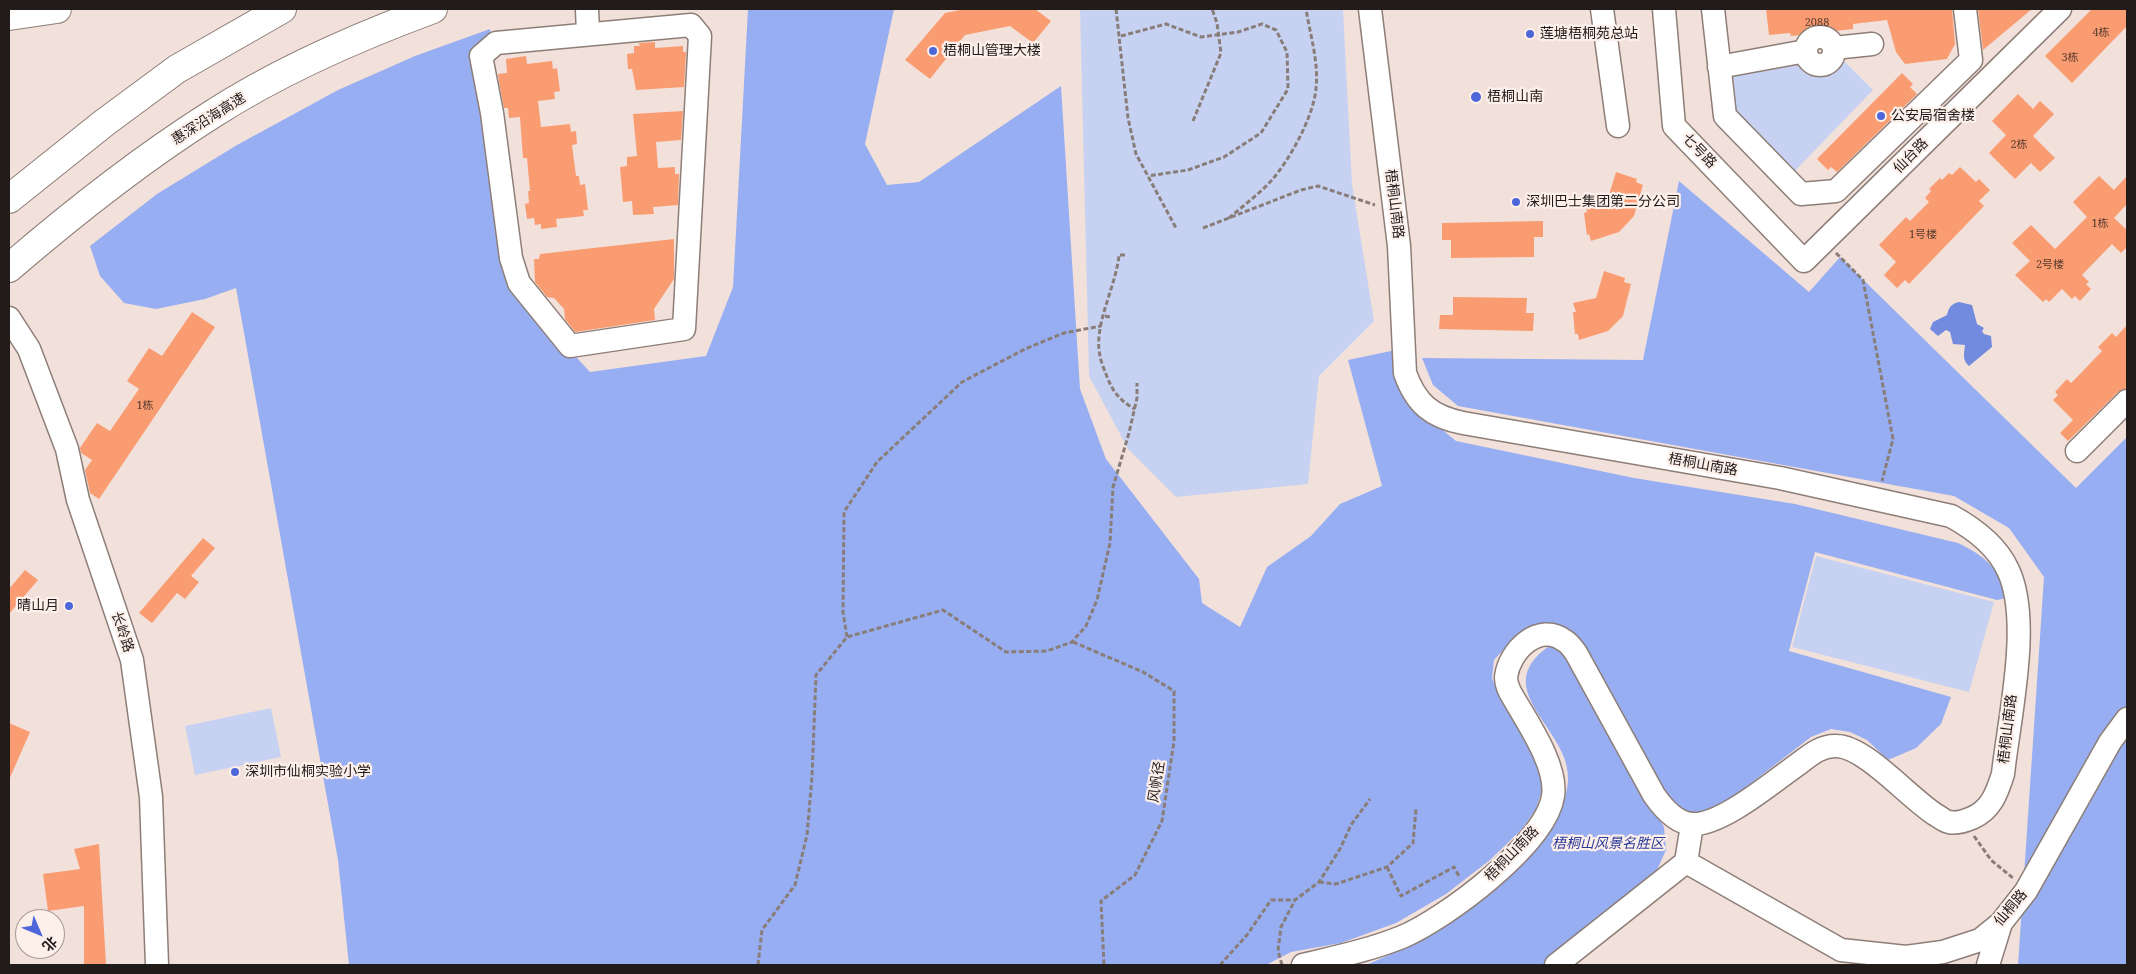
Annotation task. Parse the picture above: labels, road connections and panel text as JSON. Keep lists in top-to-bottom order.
{
  "streets": {
    "main road": ["惠深沿海高速"],
    "street": [
      "七号路",
      "仙台路",
      "梧桐山南路",
      "长岭路",
      "仙桐路"
    ],
    "path": ["风帆径"]
  },
  "crossings": [
    ["七号路", "仙台路"]
  ],
  "parks": ["梧桐山风景名胜区"],
  "places": [
    "莲塘梧桐苑总站",
    "梧桐山管理大楼",
    "梧桐山南",
    "公安局宿舍楼",
    "深圳巴士集团第二分公司",
    "晴山月",
    "深圳市仙桐实验小学"
  ],
  "house_numbers": [
    "2088",
    "4栋",
    "3栋",
    "2栋",
    "1栋",
    "1号楼",
    "2号楼",
    "1栋"
  ],
  "north": "bottom right"
}
